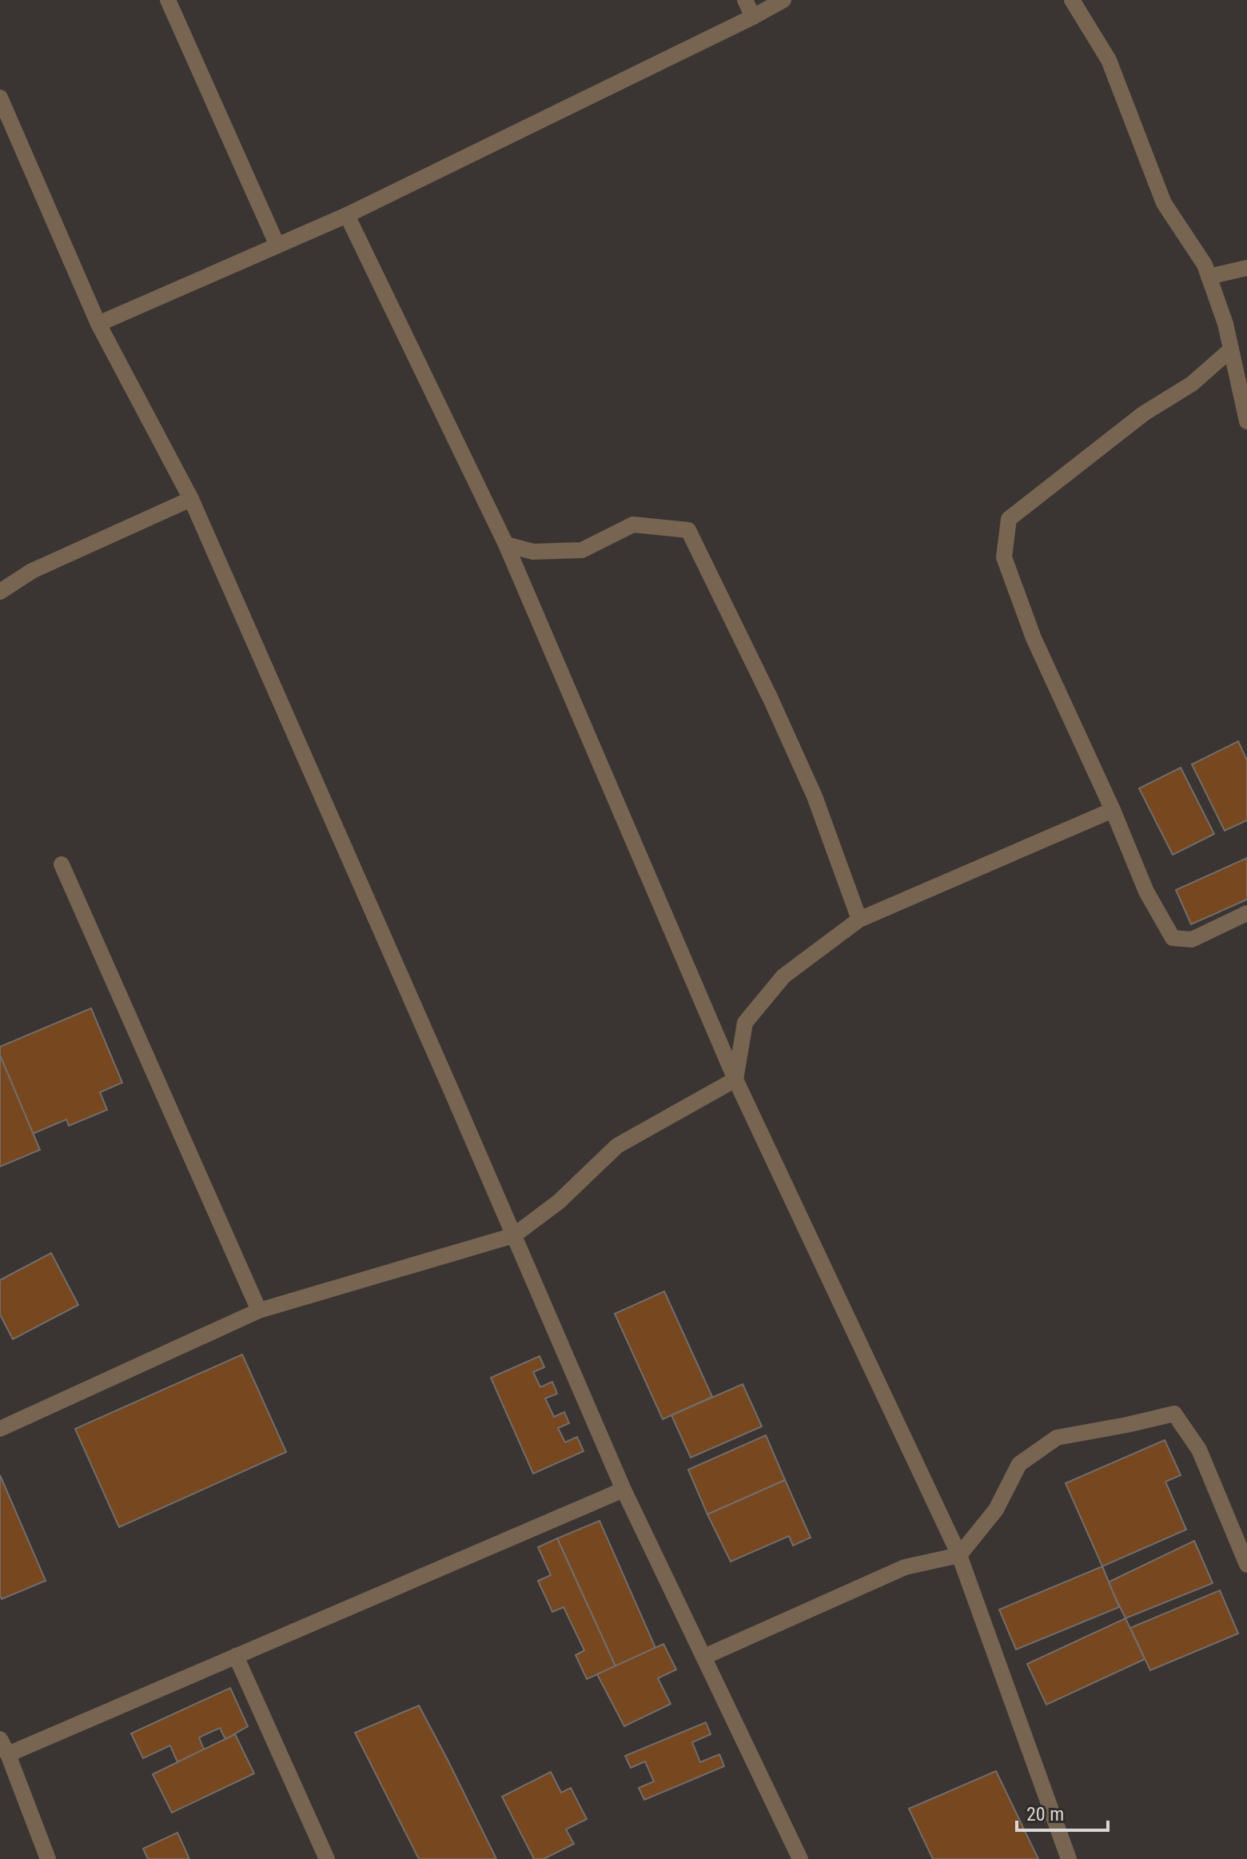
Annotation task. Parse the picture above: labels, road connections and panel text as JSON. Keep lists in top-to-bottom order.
{
  "scale_bar": "20 m"
}
